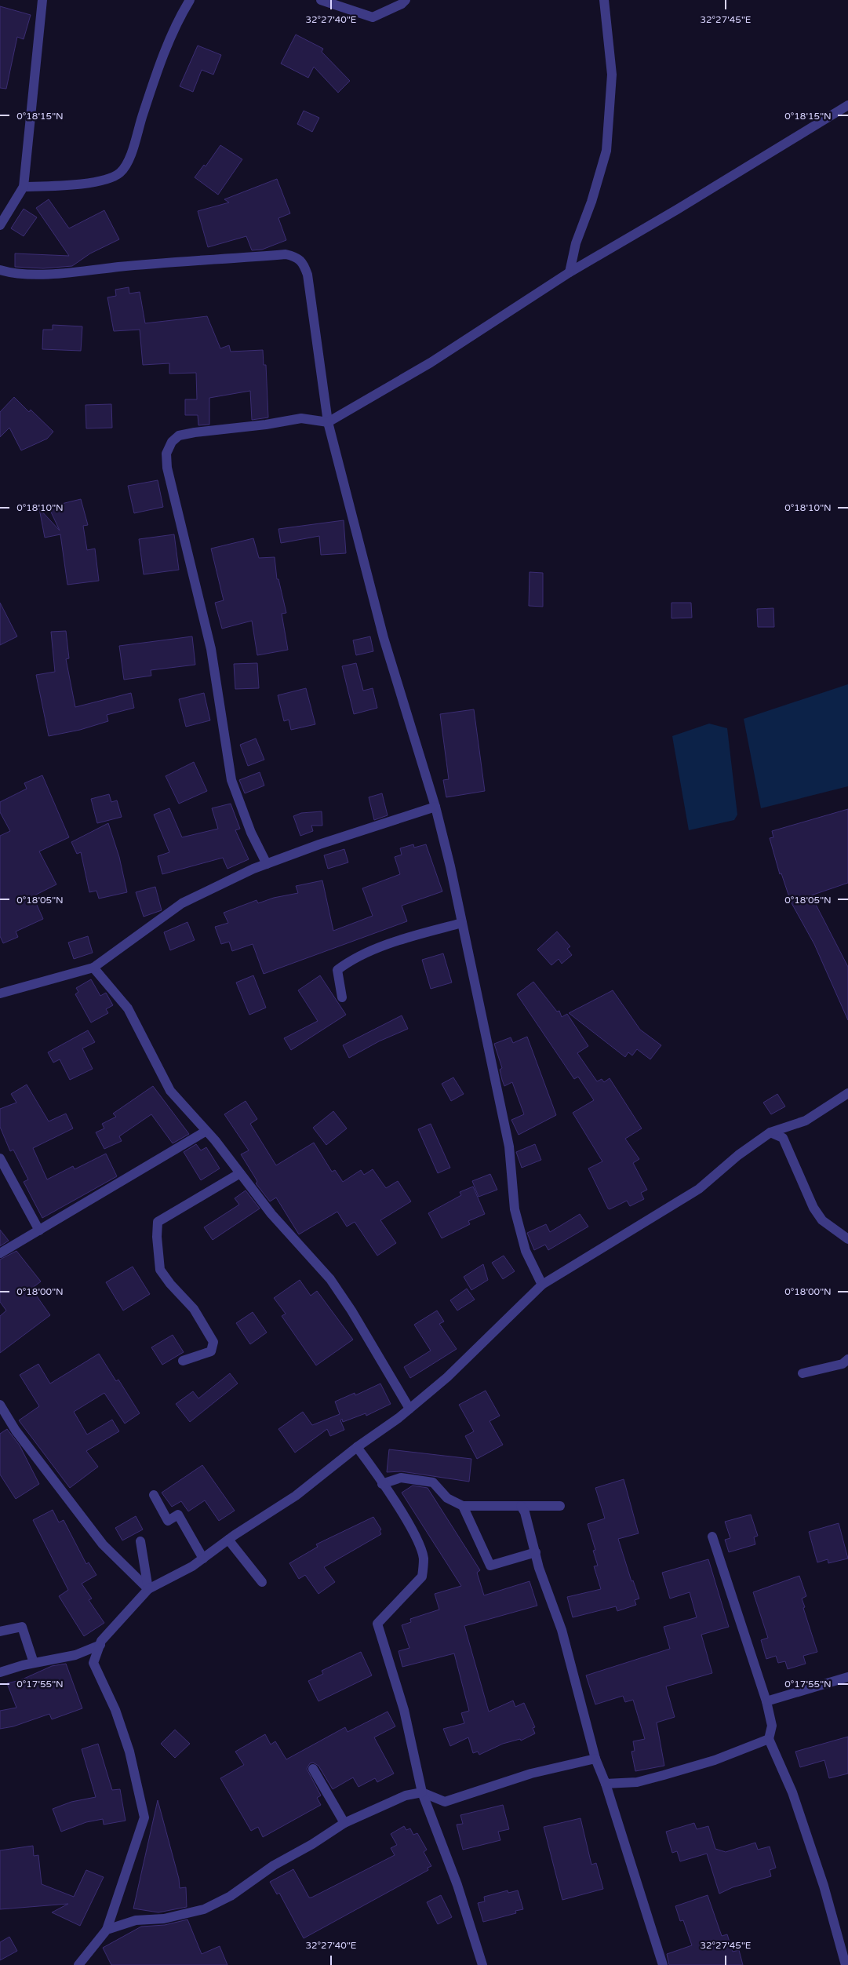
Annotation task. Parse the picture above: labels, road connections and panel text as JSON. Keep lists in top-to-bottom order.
{
  "coordinates": [
    "32°27'40\"E",
    "32°27'45\"E",
    "0°18'15\"N",
    "0°18'10\"N",
    "0°18'05\"N",
    "0°18'00\"N",
    "0°17'55\"N"
  ]
}
